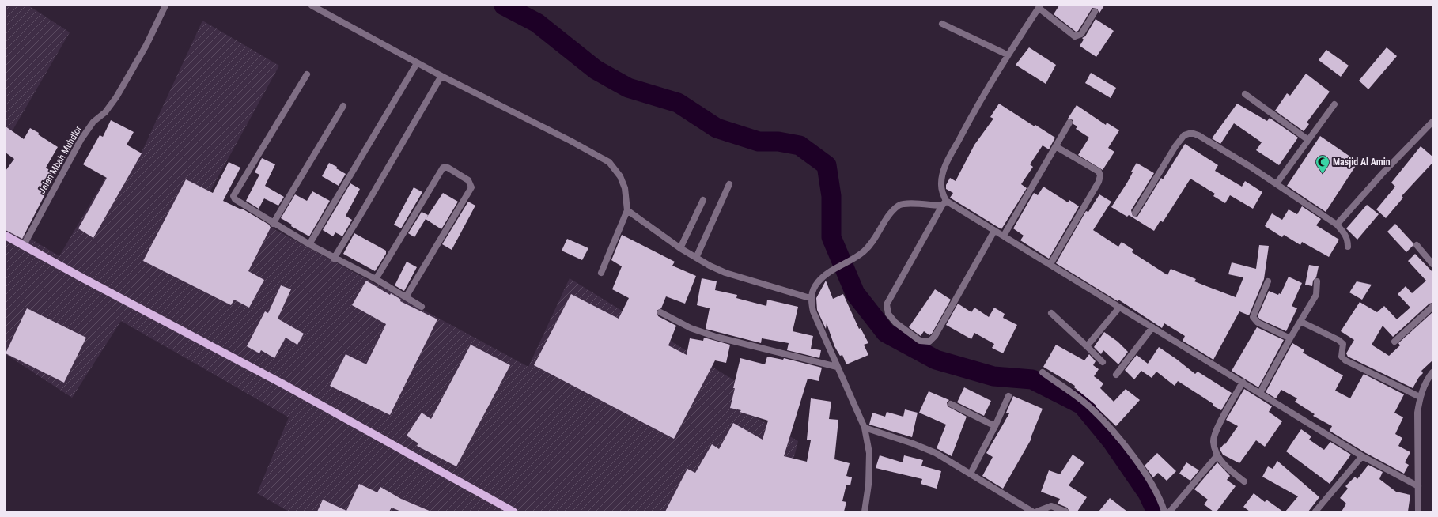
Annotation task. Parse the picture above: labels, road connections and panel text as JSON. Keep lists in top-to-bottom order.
{
  "streets": {
    "street": ["Jalan Mbah Muhdlor"]
  },
  "places": {
    "mosque": ["Masjid Al Amin"]
  }
}
